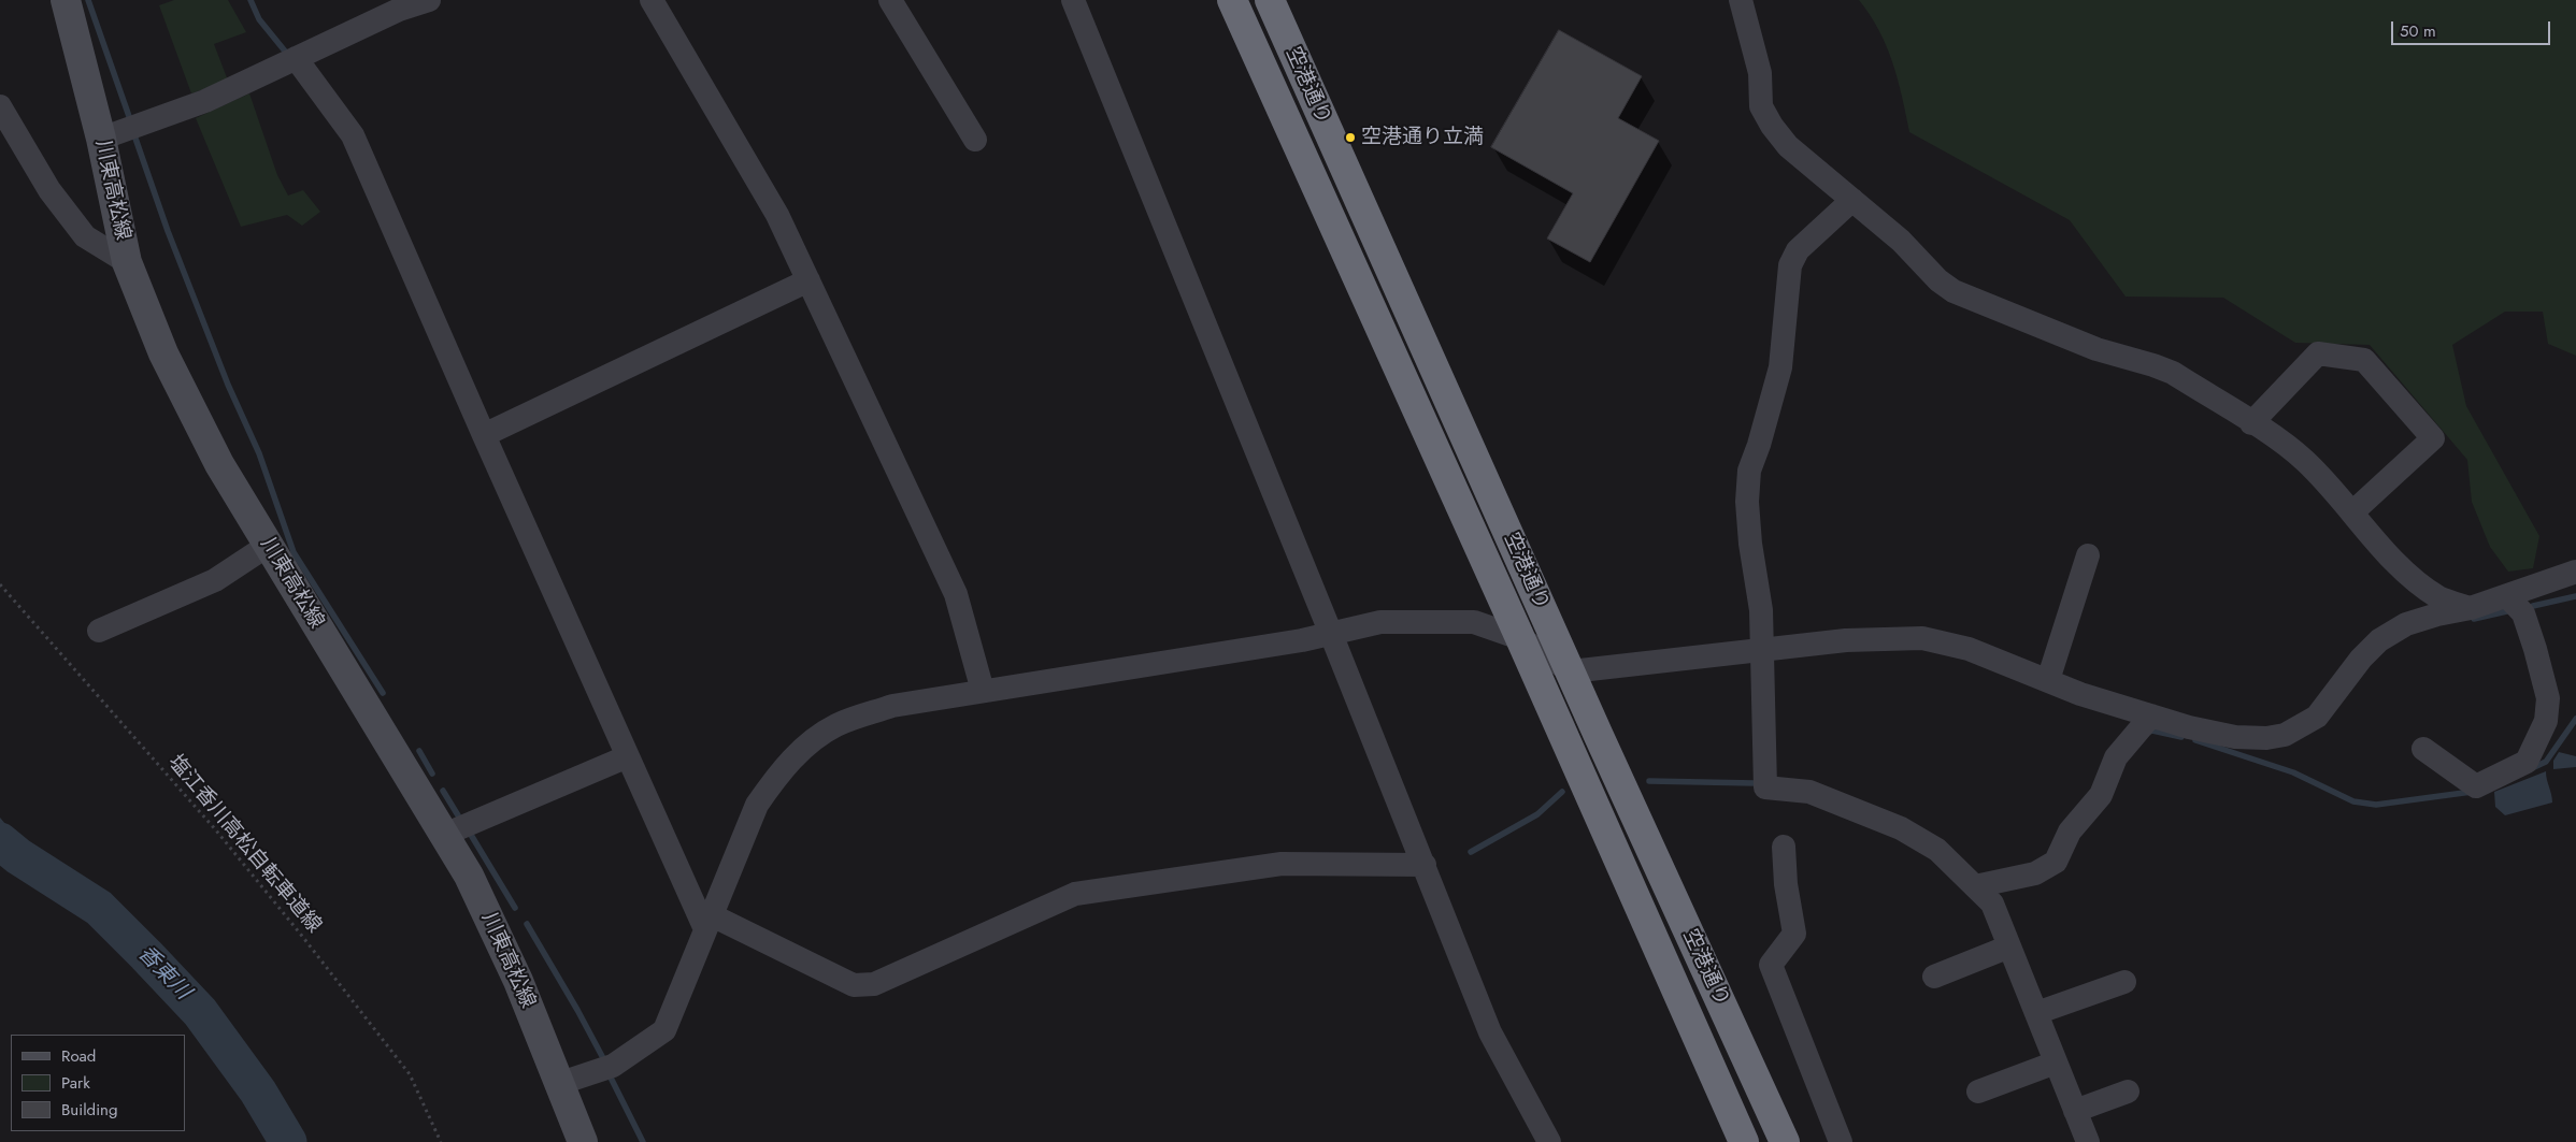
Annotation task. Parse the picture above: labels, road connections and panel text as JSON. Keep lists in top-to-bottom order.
{
  "streets": {
    "highway": ["空港通り"],
    "main road": ["川東高松線"],
    "path": ["塩江香川高松自転車道線"]
  },
  "water": ["香東川"],
  "places": ["空港通り立満"],
  "legend": ["Road", "Park", "Building"],
  "scale_bar": "50 m"
}
